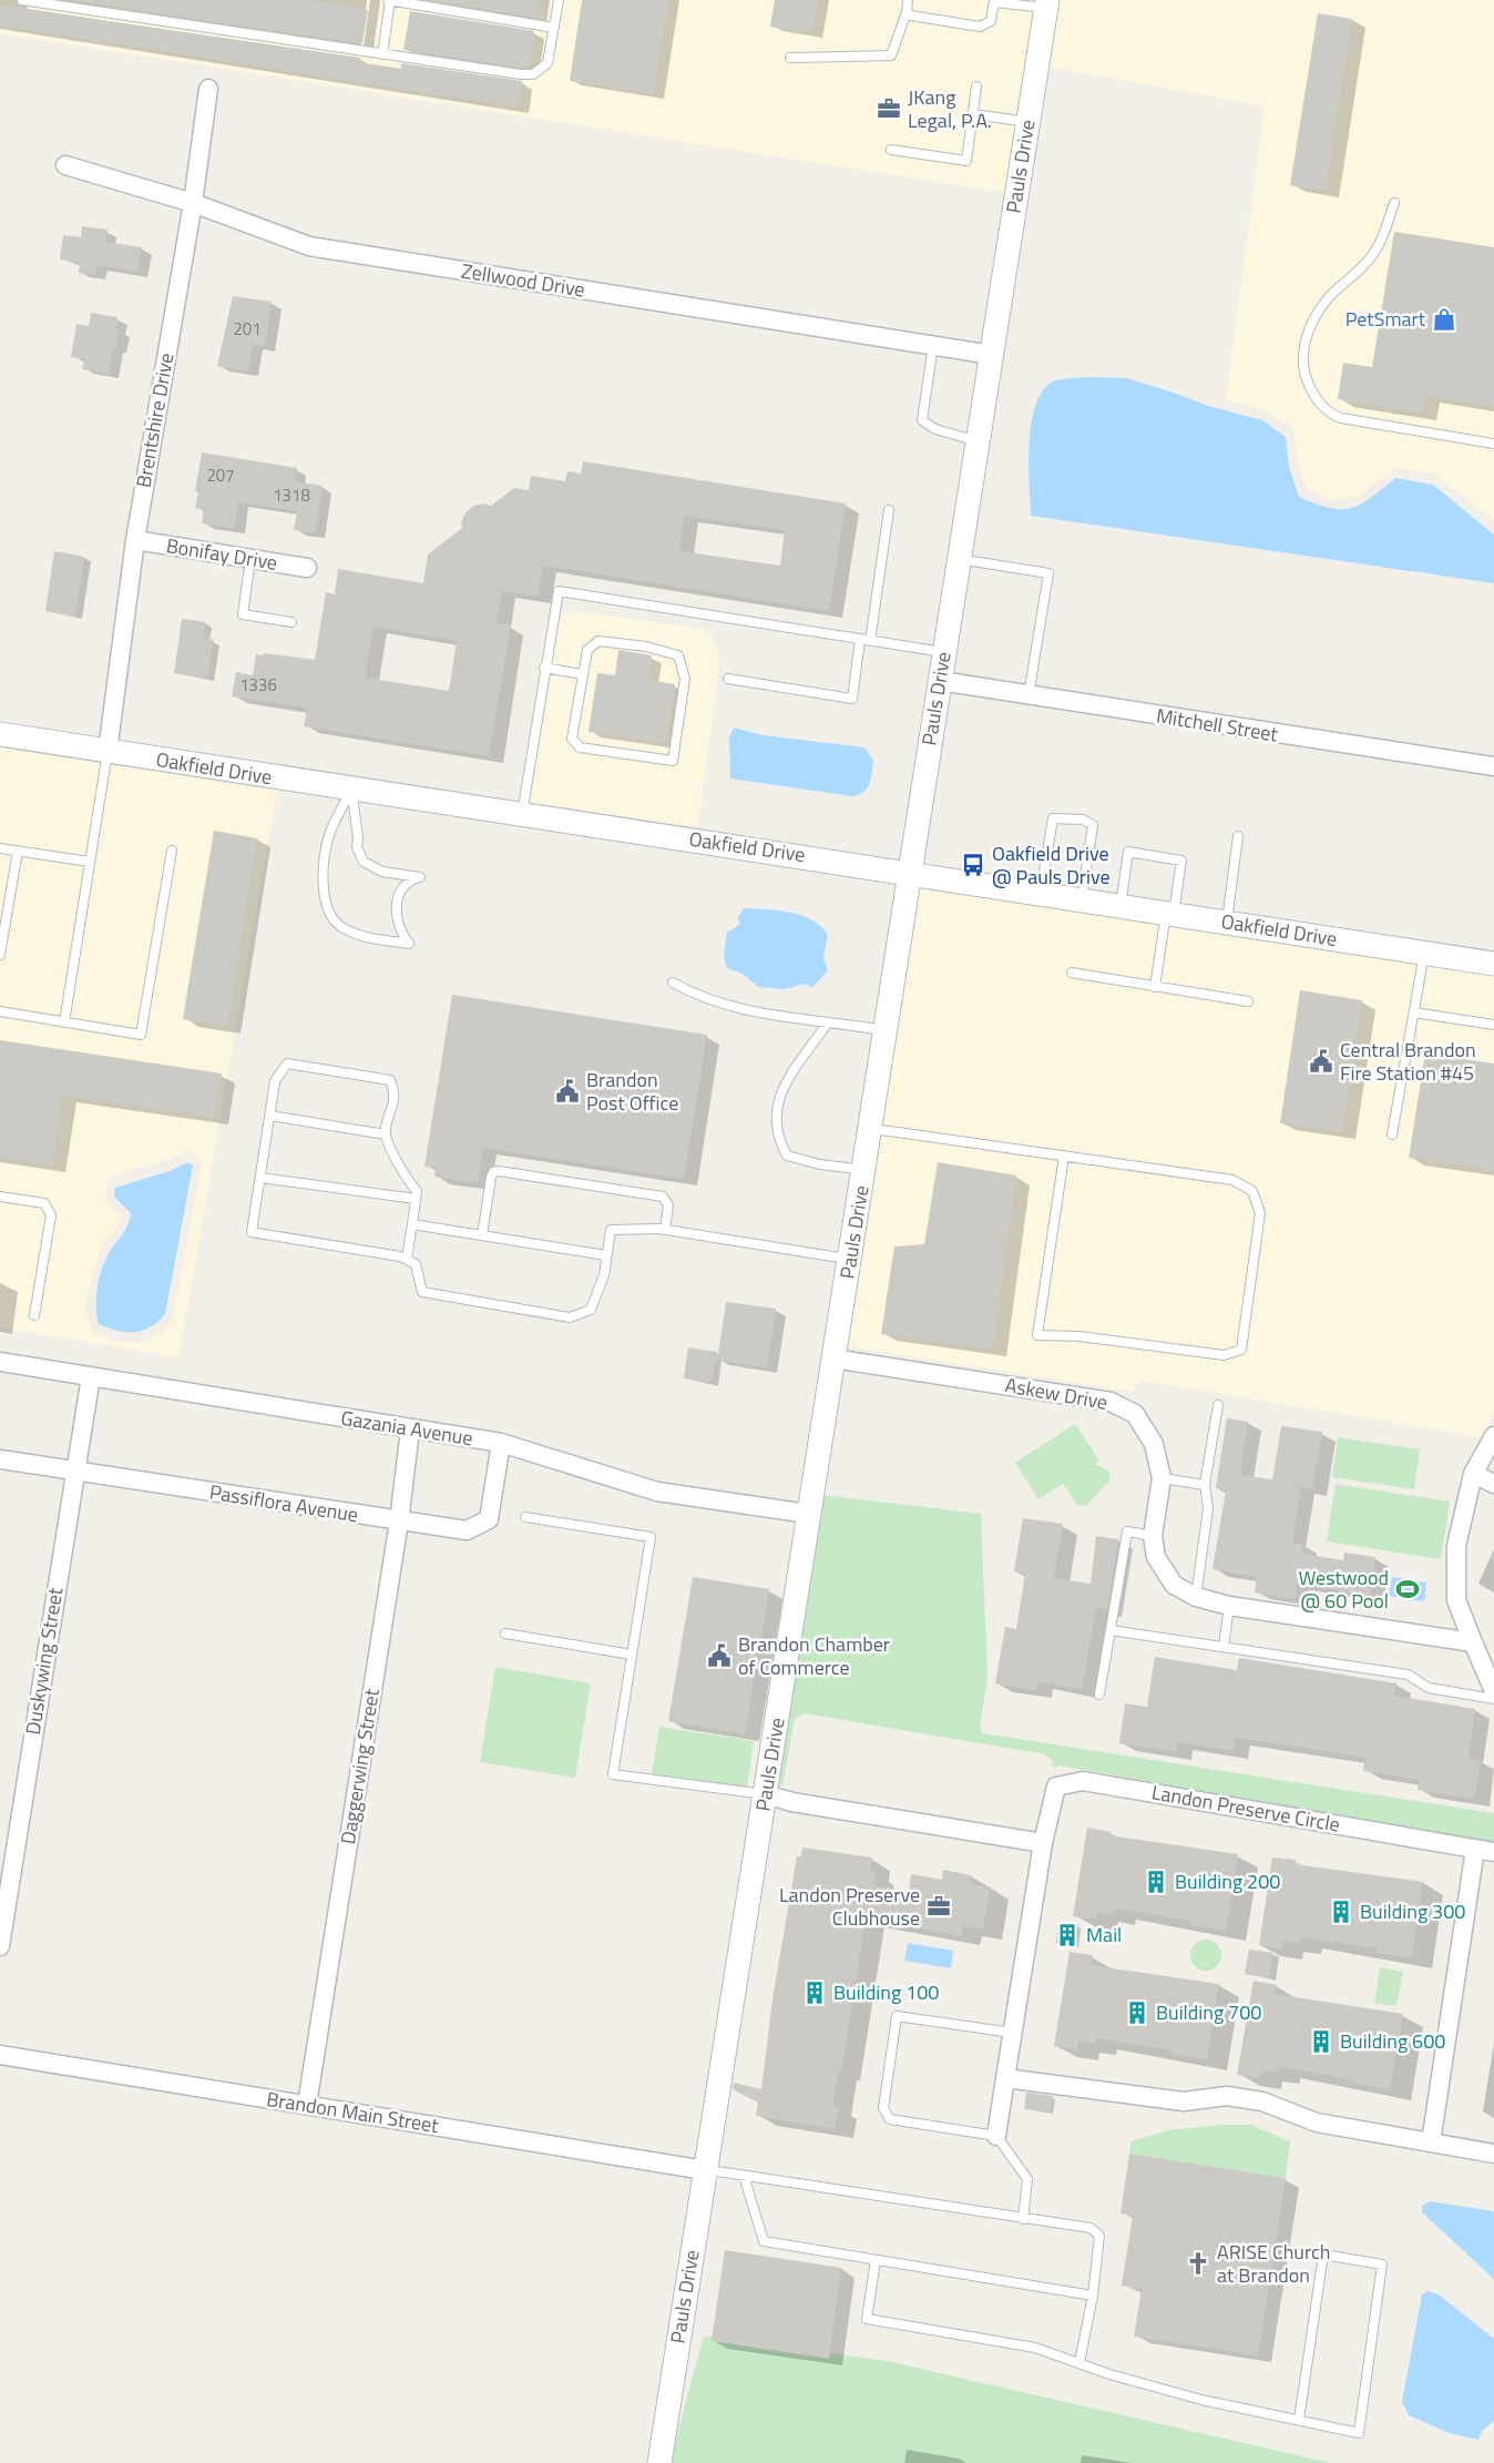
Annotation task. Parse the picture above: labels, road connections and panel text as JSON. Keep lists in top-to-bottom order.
{
  "streets": {
    "street": [
      "Pauls Drive",
      "Zellwood Drive",
      "Brentshire Drive",
      "Bonifay Drive",
      "Mitchell Street",
      "Oakfield Drive",
      "Askew Drive",
      "Gazania Avenue",
      "Passiflora Avenue",
      "Duskywing Street",
      "Daggerwing Street",
      "Landon Preserve Circle",
      "Brandon Main Street"
    ]
  },
  "crossings": [
    ["Pauls Drive", "Zellwood Drive"],
    ["Pauls Drive", "Mitchell Street"],
    ["Pauls Drive", "Oakfield Drive"],
    ["Pauls Drive", "Askew Drive"],
    ["Pauls Drive", "Gazania Avenue"],
    ["Pauls Drive", "Brandon Main Street"],
    ["Zellwood Drive", "Brentshire Drive"],
    ["Brentshire Drive", "Bonifay Drive"],
    ["Brentshire Drive", "Oakfield Drive"],
    ["Gazania Avenue", "Passiflora Avenue"],
    ["Gazania Avenue", "Duskywing Street"],
    ["Gazania Avenue", "Daggerwing Street"],
    ["Passiflora Avenue", "Duskywing Street"],
    ["Passiflora Avenue", "Daggerwing Street"],
    ["Daggerwing Street", "Brandon Main Street"]
  ],
  "places": {
    "office": ["JKang Legal, P.A.", "Landon Preserve Clubhouse"],
    "shop": ["PetSmart"],
    "bus stop": ["Oakfield Drive @ Pauls Drive"],
    "public building": ["Central Brandon Fire Station #45", "Brandon Post Office", "Brandon Chamber of Commerce"],
    "sports": ["Westwood @ 60 Pool"],
    "building": [
      "Building 200",
      "Building 300",
      "Mail",
      "Building 100",
      "Building 700",
      "Building 600"
    ],
    "church": ["ARISE Church at Brandon"]
  },
  "house_numbers": [
    "201",
    "207",
    "1318",
    "1336"
  ]
}
